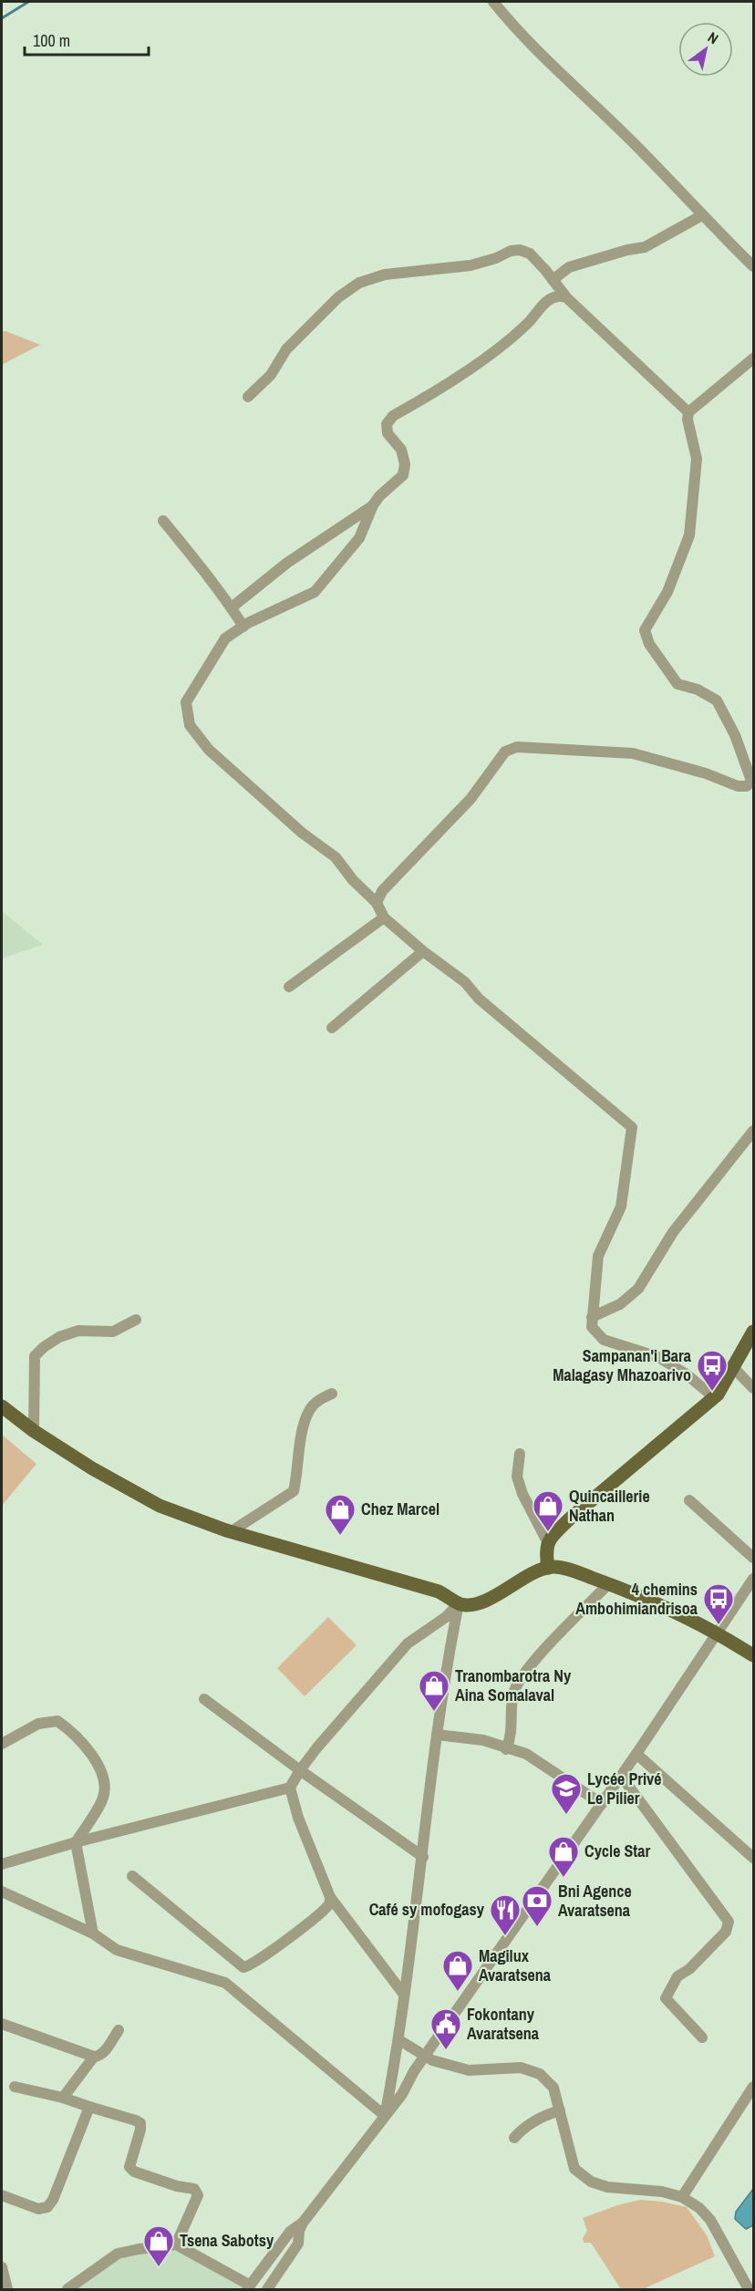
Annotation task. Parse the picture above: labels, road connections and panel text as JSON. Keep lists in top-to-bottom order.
{
  "places": {
    "bus stop": ["Sampanan'i Bara Malagasy Mhazoarivo", "4 chemins Ambohimiandrisoa"],
    "shop": [
      "Quincaillerie Nathan",
      "Chez Marcel",
      "Tranombarotra Ny Aina Somalaval",
      "Cycle Star",
      "Magilux Avaratsena",
      "Tsena Sabotsy"
    ],
    "school or university": ["Lycée Privé Le Pilier"],
    "bank": ["Bni Agence Avaratsena"],
    "restaurant": ["Café sy mofogasy"],
    "public building": ["Fokontany Avaratsena"]
  },
  "scale_bar": "100 m",
  "north": "top right"
}
